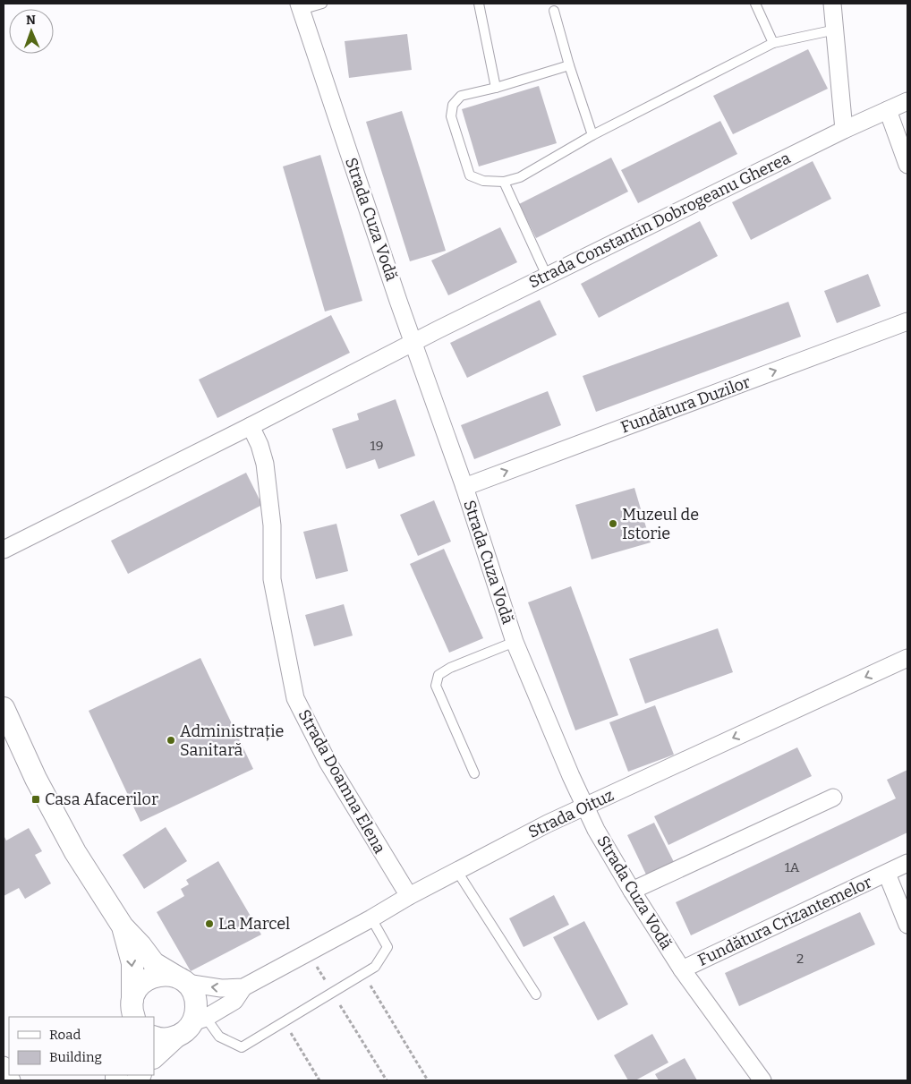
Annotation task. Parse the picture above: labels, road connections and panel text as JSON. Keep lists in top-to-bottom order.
{
  "streets": {
    "street": [
      "Strada Cuza Vodă",
      "Strada Constantin Dobrogeanu Gherea",
      "Fundătura Duzilor",
      "Strada Doamna Elena",
      "Strada Oituz",
      "Fundătura Crizantemelor"
    ]
  },
  "crossings": [
    ["Strada Cuza Vodă", "Strada Constantin Dobrogeanu Gherea"],
    ["Strada Cuza Vodă", "Fundătura Duzilor"],
    ["Strada Cuza Vodă", "Strada Oituz"],
    ["Strada Cuza Vodă", "Fundătura Crizantemelor"],
    ["Strada Constantin Dobrogeanu Gherea", "Strada Doamna Elena"],
    ["Strada Doamna Elena", "Strada Oituz"]
  ],
  "one_way": ["Fundătura Duzilor"],
  "places": {
    "other": ["Muzeul de Istorie", "Administrație Sanitară", "La Marcel"],
    "transit": ["Casa Afacerilor"]
  },
  "house_numbers": ["19", "1A", "2"],
  "legend": ["Road", "Building"],
  "north": "top"
}
